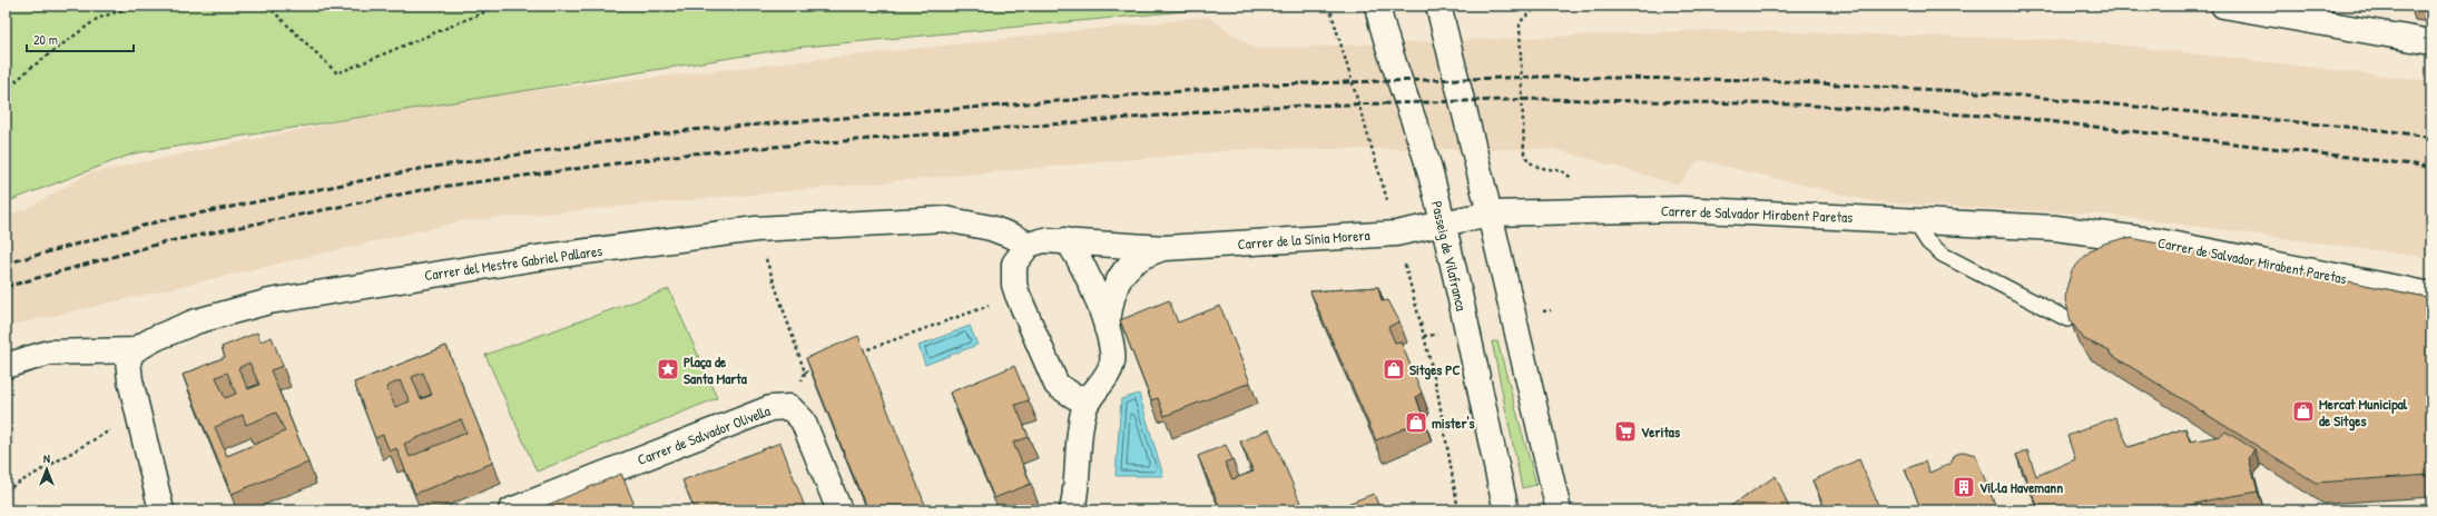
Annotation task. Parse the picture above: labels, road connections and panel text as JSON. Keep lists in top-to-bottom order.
{
  "streets": {
    "street": [
      "Carrer de Salvador Mirabent Paretas",
      "Carrer de la Sínia Morera",
      "Passeig de Vilafranca",
      "Carrer del Mestre Gabriel Pallares",
      "Carrer de Salvador Olivella"
    ]
  },
  "crossings": [
    ["Carrer de Salvador Mirabent Paretas", "Carrer de la Sínia Morera"],
    ["Carrer de Salvador Mirabent Paretas", "Passeig de Vilafranca"],
    ["Carrer de la Sínia Morera", "Passeig de Vilafranca"],
    ["Carrer de la Sínia Morera", "Carrer del Mestre Gabriel Pallares"]
  ],
  "places": {
    "place": ["Plaça de Santa Marta"],
    "shop": ["Sitges PC", "Mercat Municipal de Sitges", "mister's"],
    "supermarket": ["Veritas"],
    "building": ["Vil·la Havemann"]
  },
  "scale_bar": "20 m",
  "north": "top"
}
